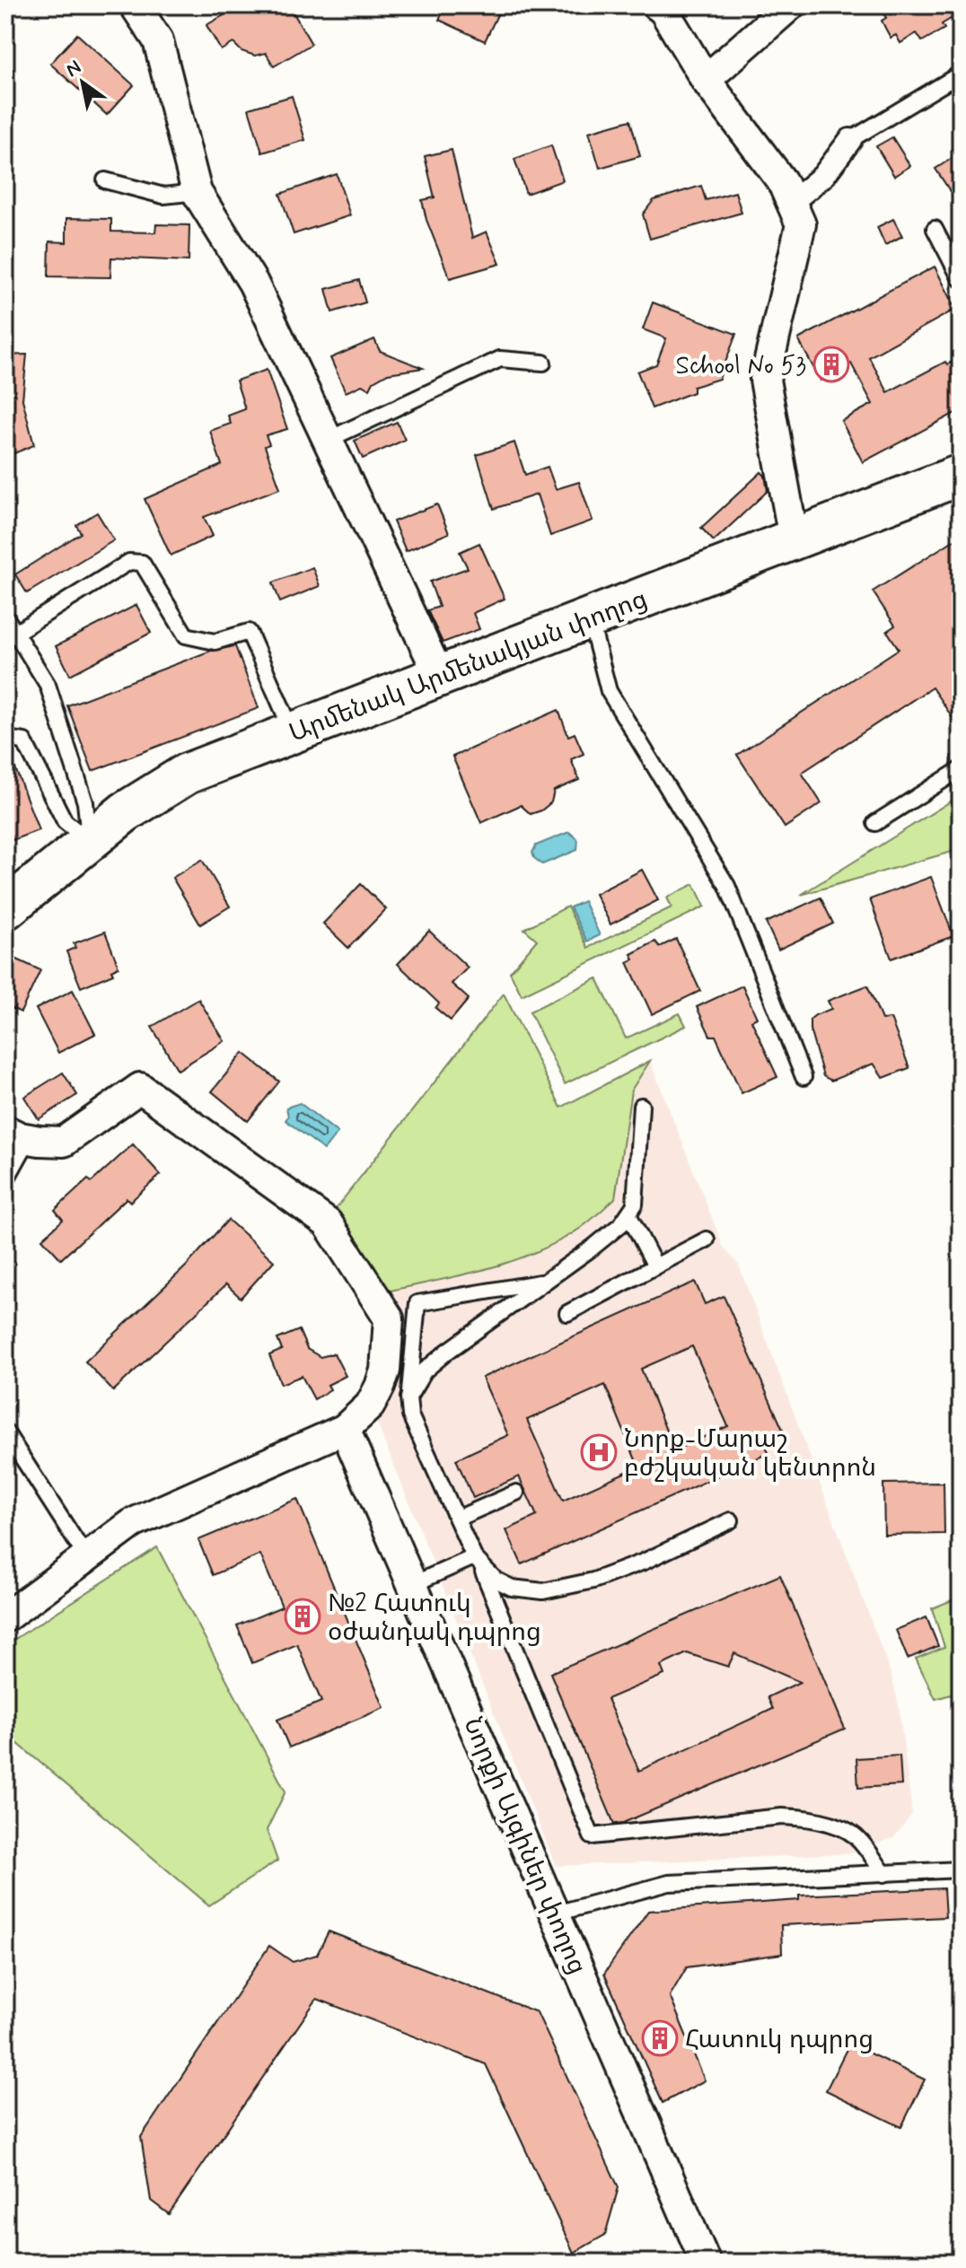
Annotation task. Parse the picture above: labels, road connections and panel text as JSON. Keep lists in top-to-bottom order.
{
  "streets": {
    "main road": ["Արմենակ Արմենակյան փողոց"],
    "street": ["Նորքի Այգիներ փողոց"]
  },
  "places": {
    "building": ["School No 53", "№2 Հատուկ օժանդակ դպրոց", "Հատուկ դպրոց"],
    "hospital": ["Նորք-Մարաշ բժշկական կենտրոն"]
  },
  "north": "top left"
}
